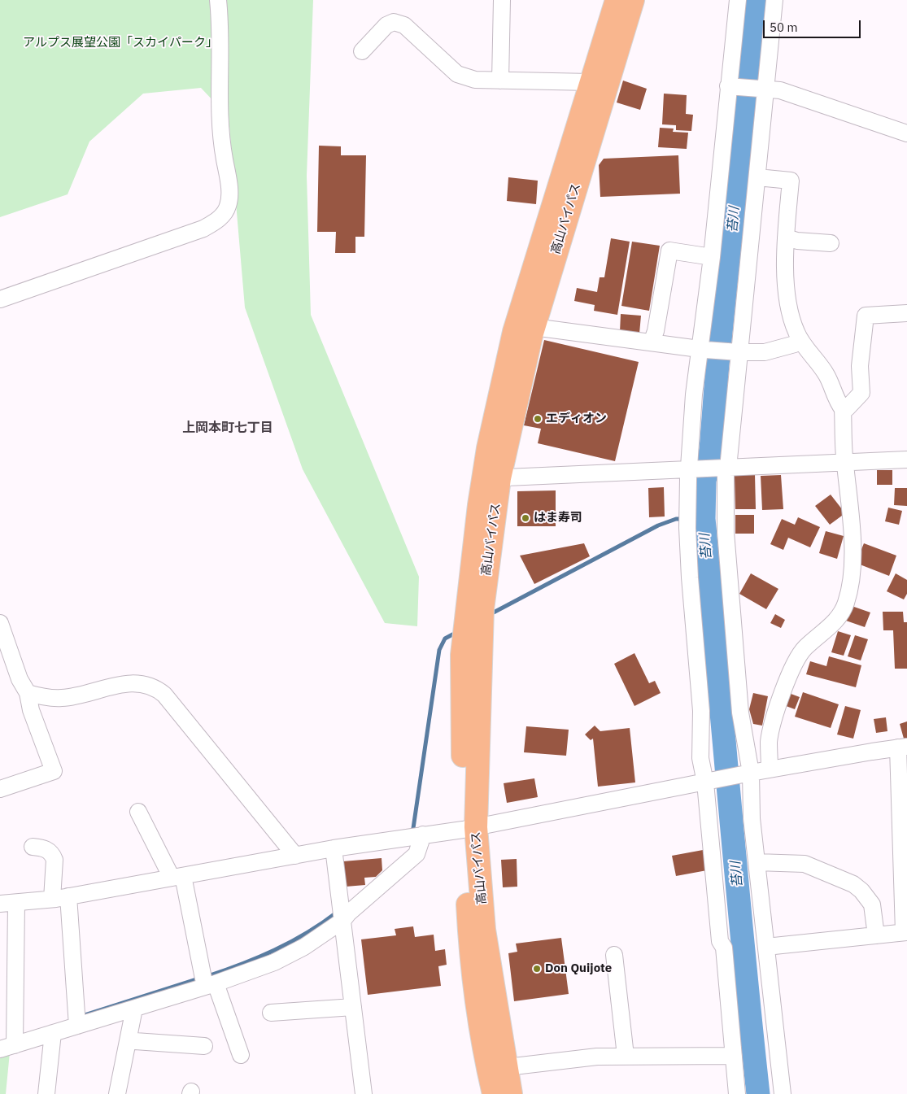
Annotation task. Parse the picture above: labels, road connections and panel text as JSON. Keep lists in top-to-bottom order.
{
  "streets": {
    "highway": ["高山バイパス"]
  },
  "districts": ["上岡本町七丁目"],
  "water": ["苔川"],
  "parks": ["アルプス展望公園「スカイパーク」"],
  "places": ["エディオン", "はま寿司", "Don Quijote"],
  "scale_bar": "50 m"
}
